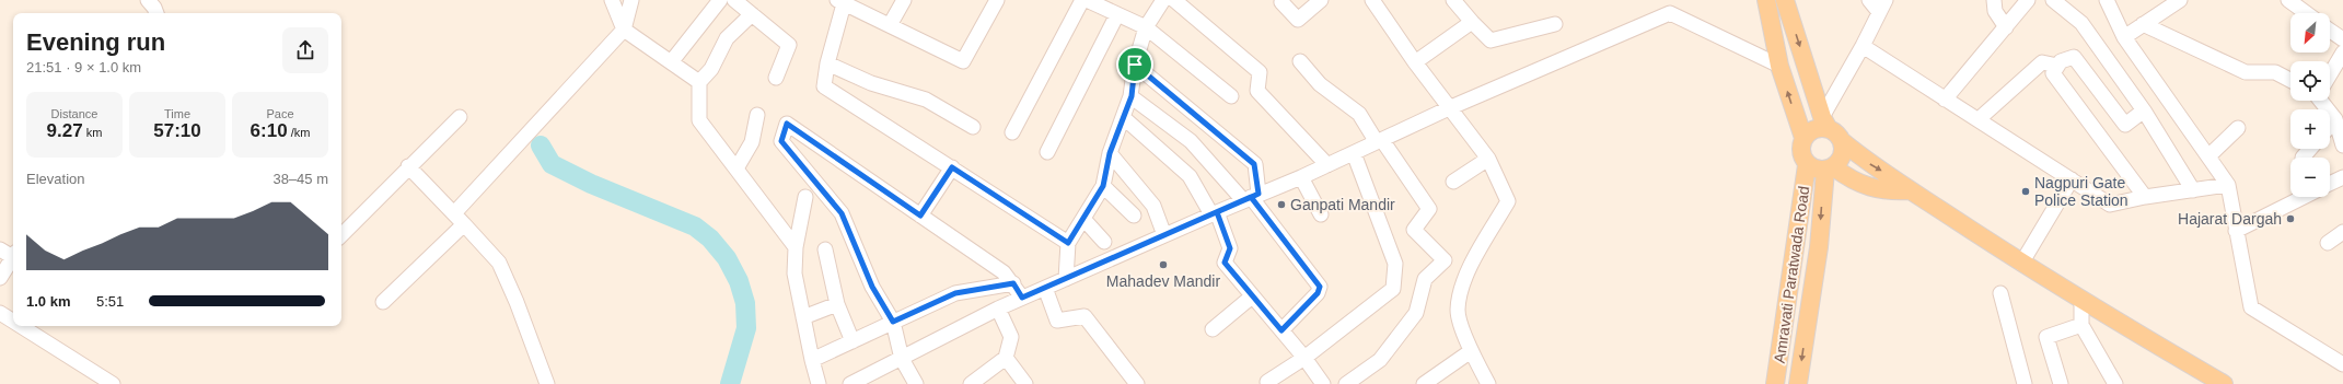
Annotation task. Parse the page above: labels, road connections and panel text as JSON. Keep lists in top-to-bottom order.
{
  "streets": {
    "main road": ["Amravati Paratwada Road"]
  },
  "places": [
    "Nagpuri Gate Police Station",
    "Ganpati Mandir",
    "Hajarat Dargah",
    "Mahadev Mandir"
  ],
  "north": "bottom left",
  "page": {
    "map_buttons": ["+", "−"],
    "heading": ["Evening run", "21:51 · 9 × 1.0 km"],
    "stats": [
      ["Distance", "9.27 km"],
      ["Time", "57:10"],
      ["Pace", "6:10 /km"]
    ],
    "chart": ["Elevation", "38–45 m"],
    "list": [
      {
        "name": "1.0 km",
        "note": "5:51"
      }
    ]
  }
}
